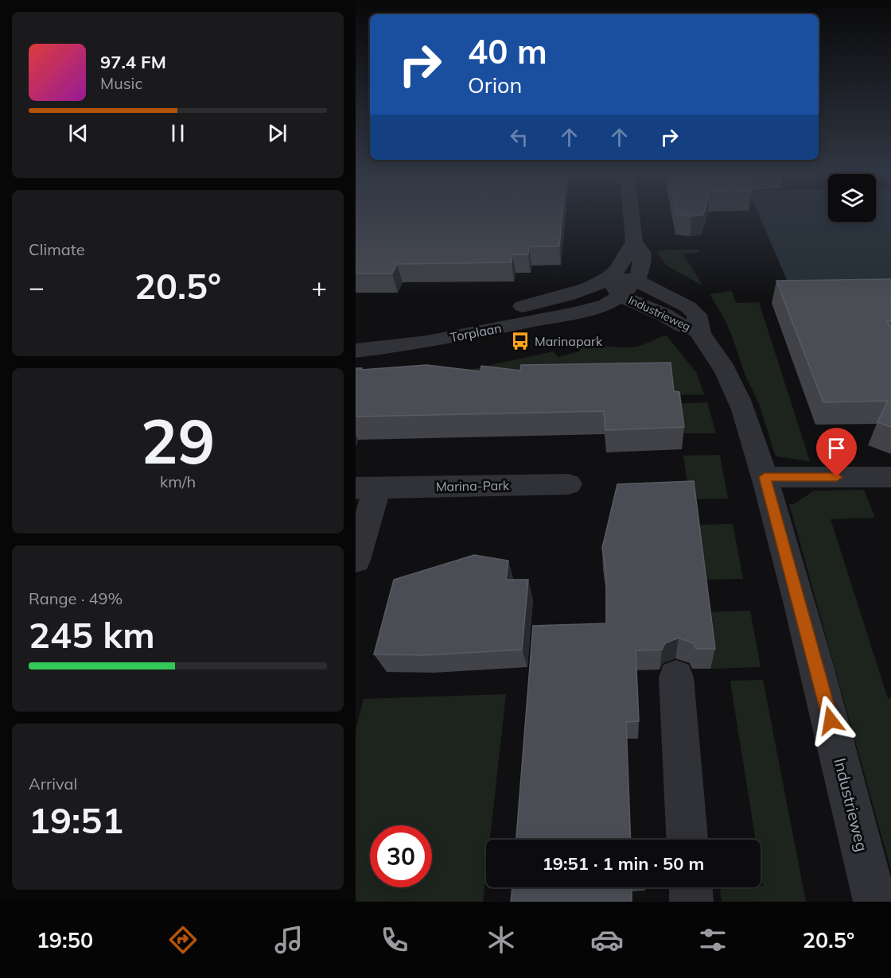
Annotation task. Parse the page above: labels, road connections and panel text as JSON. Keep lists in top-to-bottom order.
{
  "streets": {
    "street": ["Industrieweg", "Torplaan", "Marina-Park"]
  },
  "crossings": [
    ["Industrieweg", "Torplaan"]
  ],
  "places": {
    "bus stop": ["Marinapark"]
  },
  "page": {
    "turn": ["40 m", "Orion"],
    "song": ["97.4 FM", "Music"],
    "tile": [
      "Climate",
      ["29", "km/h"],
      ["Range · 49%", "245 km"],
      ["Arrival", "19:51"]
    ],
    "heat": ["−", "20.5°", "+"],
    "limit": "30",
    "trip": "19:51 · 1 min · 50 m",
    "tabs": ["19:50", "20.5°"]
  }
}
